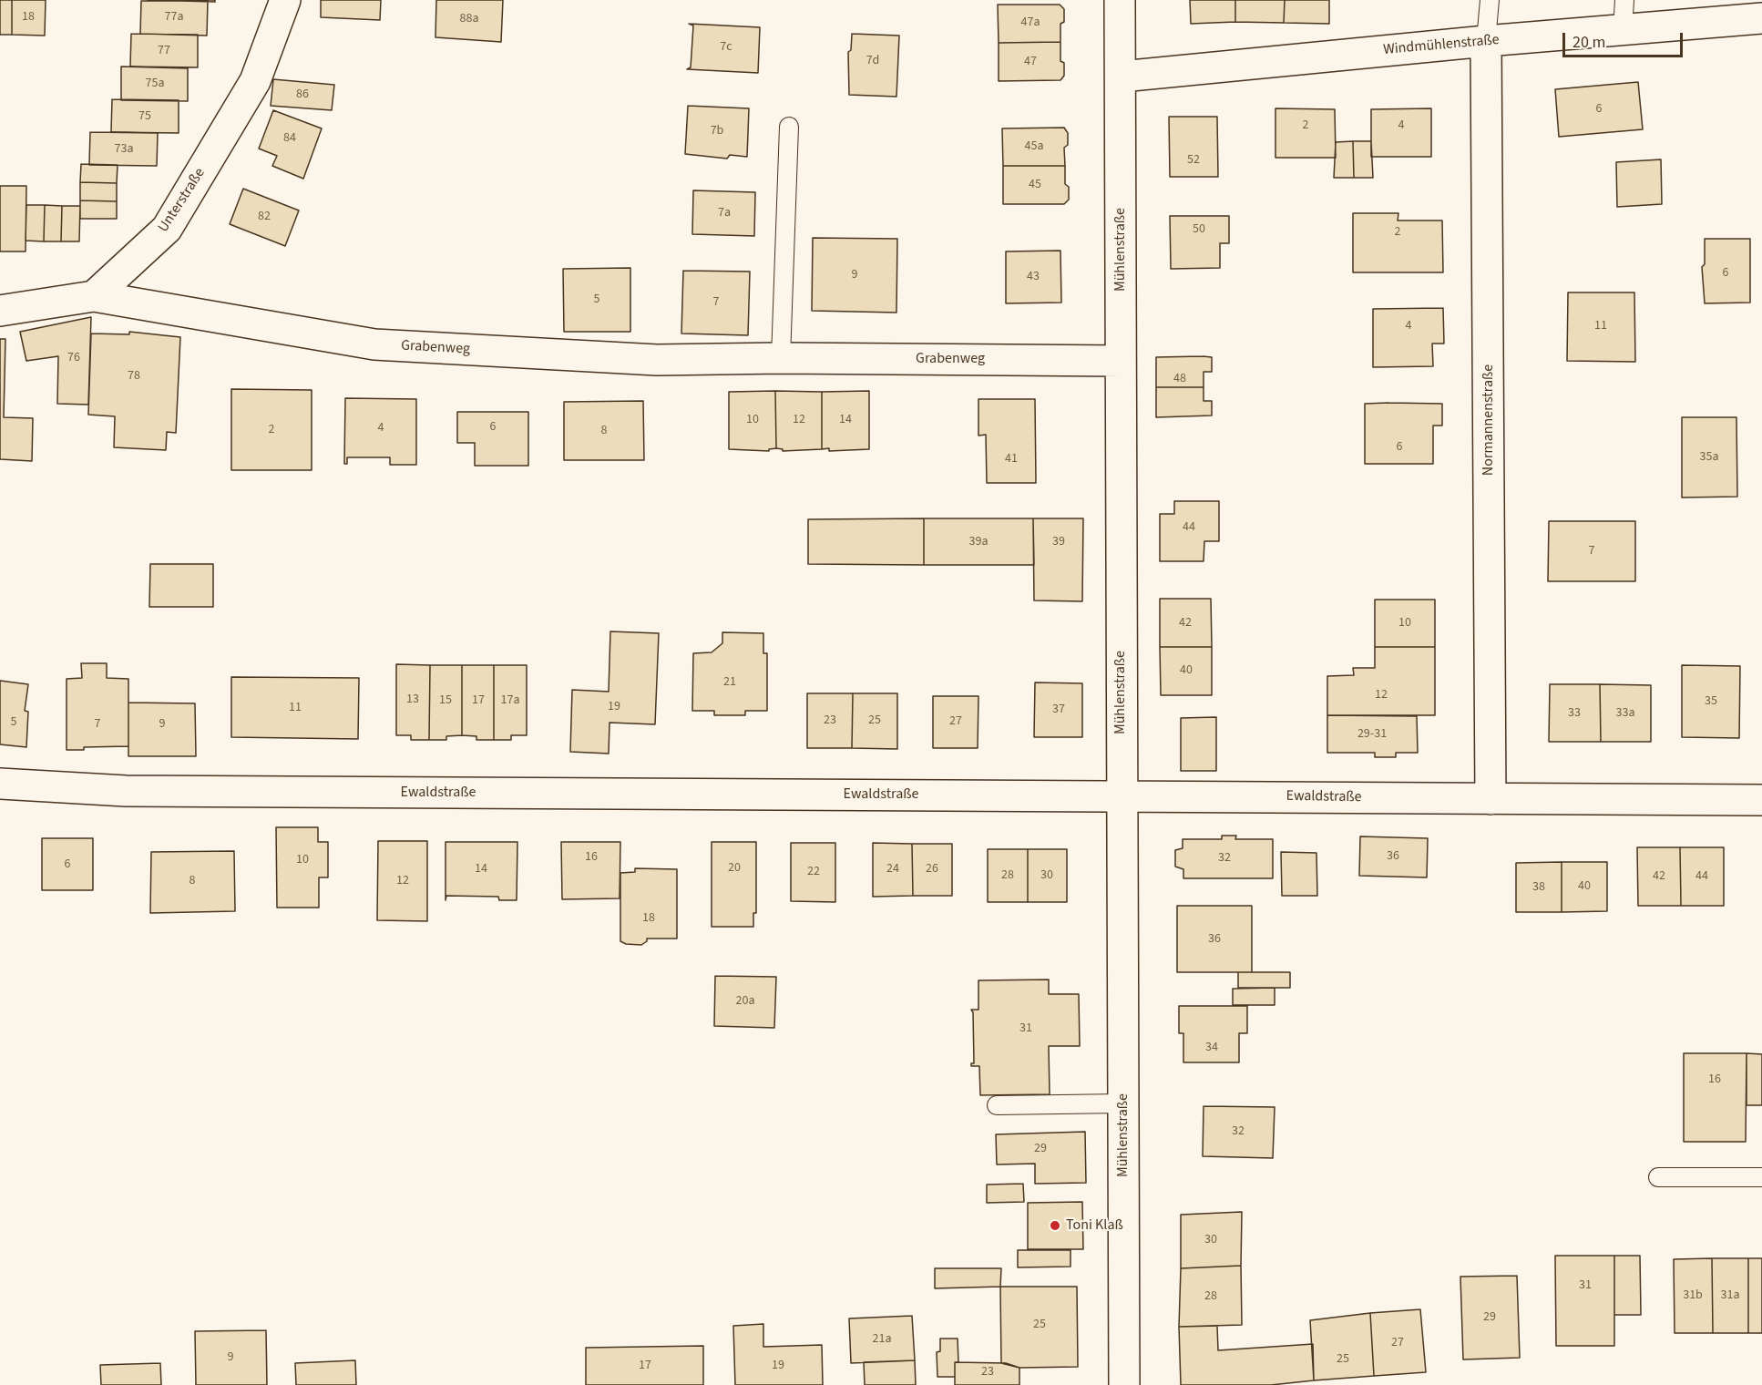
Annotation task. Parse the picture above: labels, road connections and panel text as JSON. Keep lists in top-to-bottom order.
{
  "streets": {
    "street": [
      "Windmühlenstraße",
      "Unterstraße",
      "Mühlenstraße",
      "Grabenweg",
      "Normannenstraße",
      "Ewaldstraße"
    ]
  },
  "crossings": [
    ["Windmühlenstraße", "Mühlenstraße"],
    ["Windmühlenstraße", "Normannenstraße"],
    ["Unterstraße", "Grabenweg"],
    ["Mühlenstraße", "Grabenweg"],
    ["Mühlenstraße", "Ewaldstraße"],
    ["Normannenstraße", "Ewaldstraße"]
  ],
  "places": ["Toni Klaß"],
  "house_numbers": [
    "18",
    "77a",
    "88a",
    "47a",
    "7c",
    "77",
    "7d",
    "47",
    "75a",
    "86",
    "6",
    "75",
    "2",
    "4",
    "7b",
    "84",
    "45a",
    "73a",
    "52",
    "45",
    "7a",
    "82",
    "50",
    "2",
    "6",
    "9",
    "43",
    "5",
    "7",
    "4",
    "11",
    "76",
    "78",
    "48",
    "10",
    "12",
    "14",
    "6",
    "4",
    "2",
    "8",
    "6",
    "35a",
    "41",
    "44",
    "39a",
    "39",
    "7",
    "42",
    "10",
    "40",
    "21",
    "12",
    "13",
    "15",
    "17",
    "17a",
    "35",
    "19",
    "11",
    "37",
    "33",
    "33a",
    "23",
    "25",
    "27",
    "5",
    "7",
    "9",
    "29-31",
    "36",
    "16",
    "32",
    "10",
    "6",
    "20",
    "14",
    "24",
    "26",
    "22",
    "28",
    "30",
    "42",
    "44",
    "8",
    "12",
    "40",
    "38",
    "18",
    "36",
    "20a",
    "31",
    "34",
    "16",
    "32",
    "29",
    "30",
    "31",
    "31b",
    "31a",
    "28",
    "29",
    "25",
    "21a",
    "27",
    "9",
    "25",
    "17",
    "19",
    "23"
  ],
  "scale_bar": "20 m"
}
